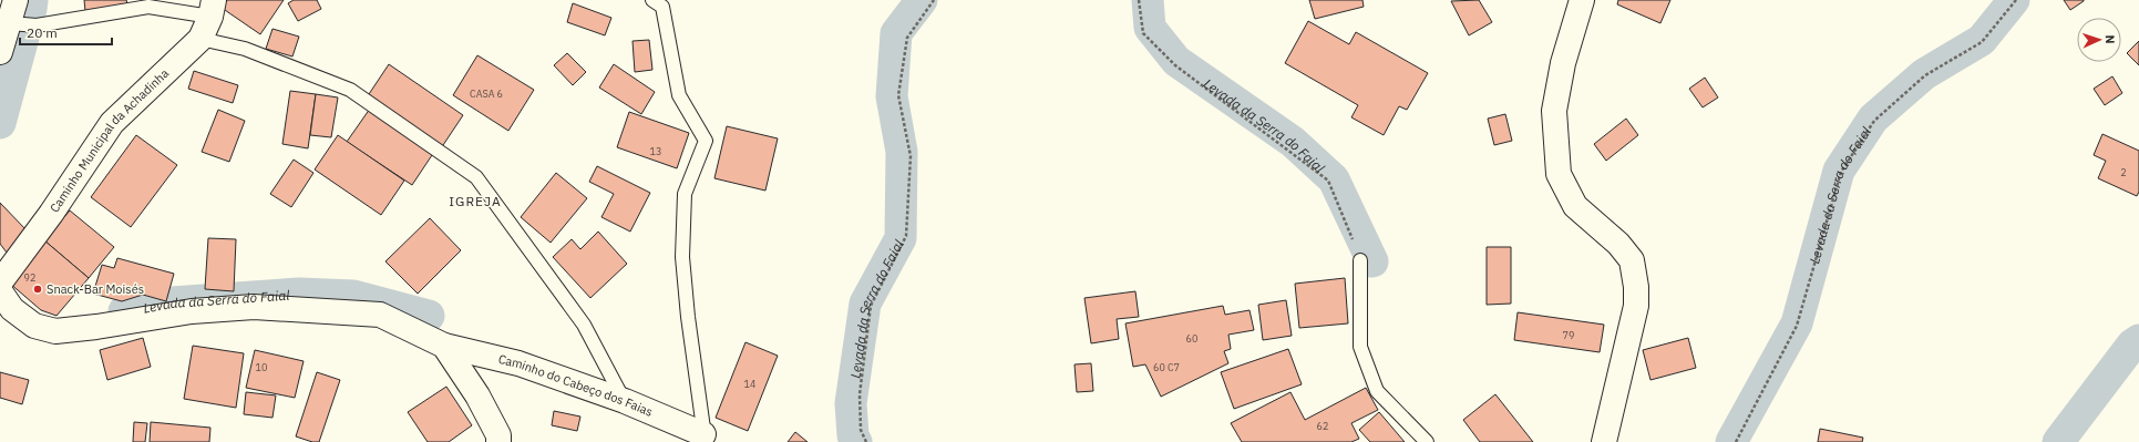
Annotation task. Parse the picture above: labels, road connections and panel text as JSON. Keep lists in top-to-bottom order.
{
  "streets": {
    "street": ["Caminho Municipal da Achadinha", "Caminho do Cabeço dos Faias"]
  },
  "districts": ["IGREJA"],
  "water": ["Levada da Serra do Faial"],
  "places": ["Snack-Bar Moisés"],
  "house_numbers": [
    "CASA 6",
    "13",
    "2",
    "92",
    "79",
    "60",
    "10",
    "60 C7",
    "14",
    "62"
  ],
  "scale_bar": "20 m",
  "north": "right"
}
